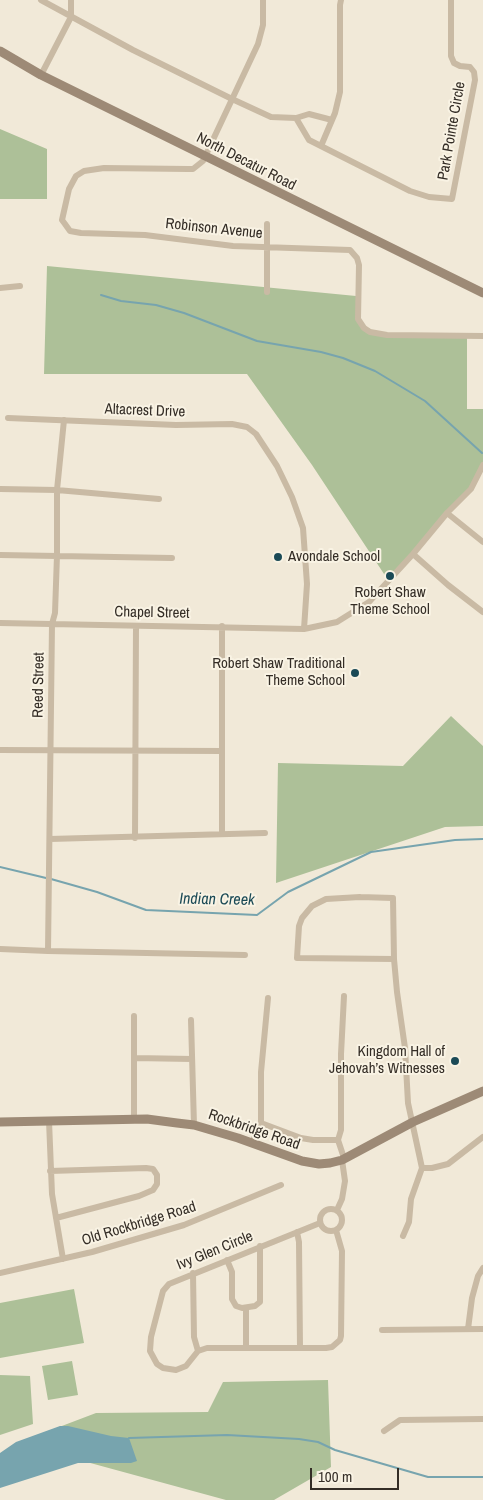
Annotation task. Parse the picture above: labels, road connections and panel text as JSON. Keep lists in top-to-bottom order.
{
  "streets": {
    "main road": ["North Decatur Road", "Rockbridge Road"],
    "street": [
      "Park Pointe Circle",
      "Robinson Avenue",
      "Altacrest Drive",
      "Chapel Street",
      "Reed Street",
      "Old Rockbridge Road",
      "Ivy Glen Circle"
    ]
  },
  "crossings": [
    ["North Decatur Road", "Robinson Avenue"],
    ["Altacrest Drive", "Chapel Street"],
    ["Altacrest Drive", "Reed Street"],
    ["Chapel Street", "Reed Street"]
  ],
  "water": ["Indian Creek"],
  "places": [
    "Avondale School",
    "Robert Shaw Theme School",
    "Robert Shaw Traditional Theme School",
    "Kingdom Hall of Jehovah’s Witnesses"
  ],
  "scale_bar": "100 m"
}
